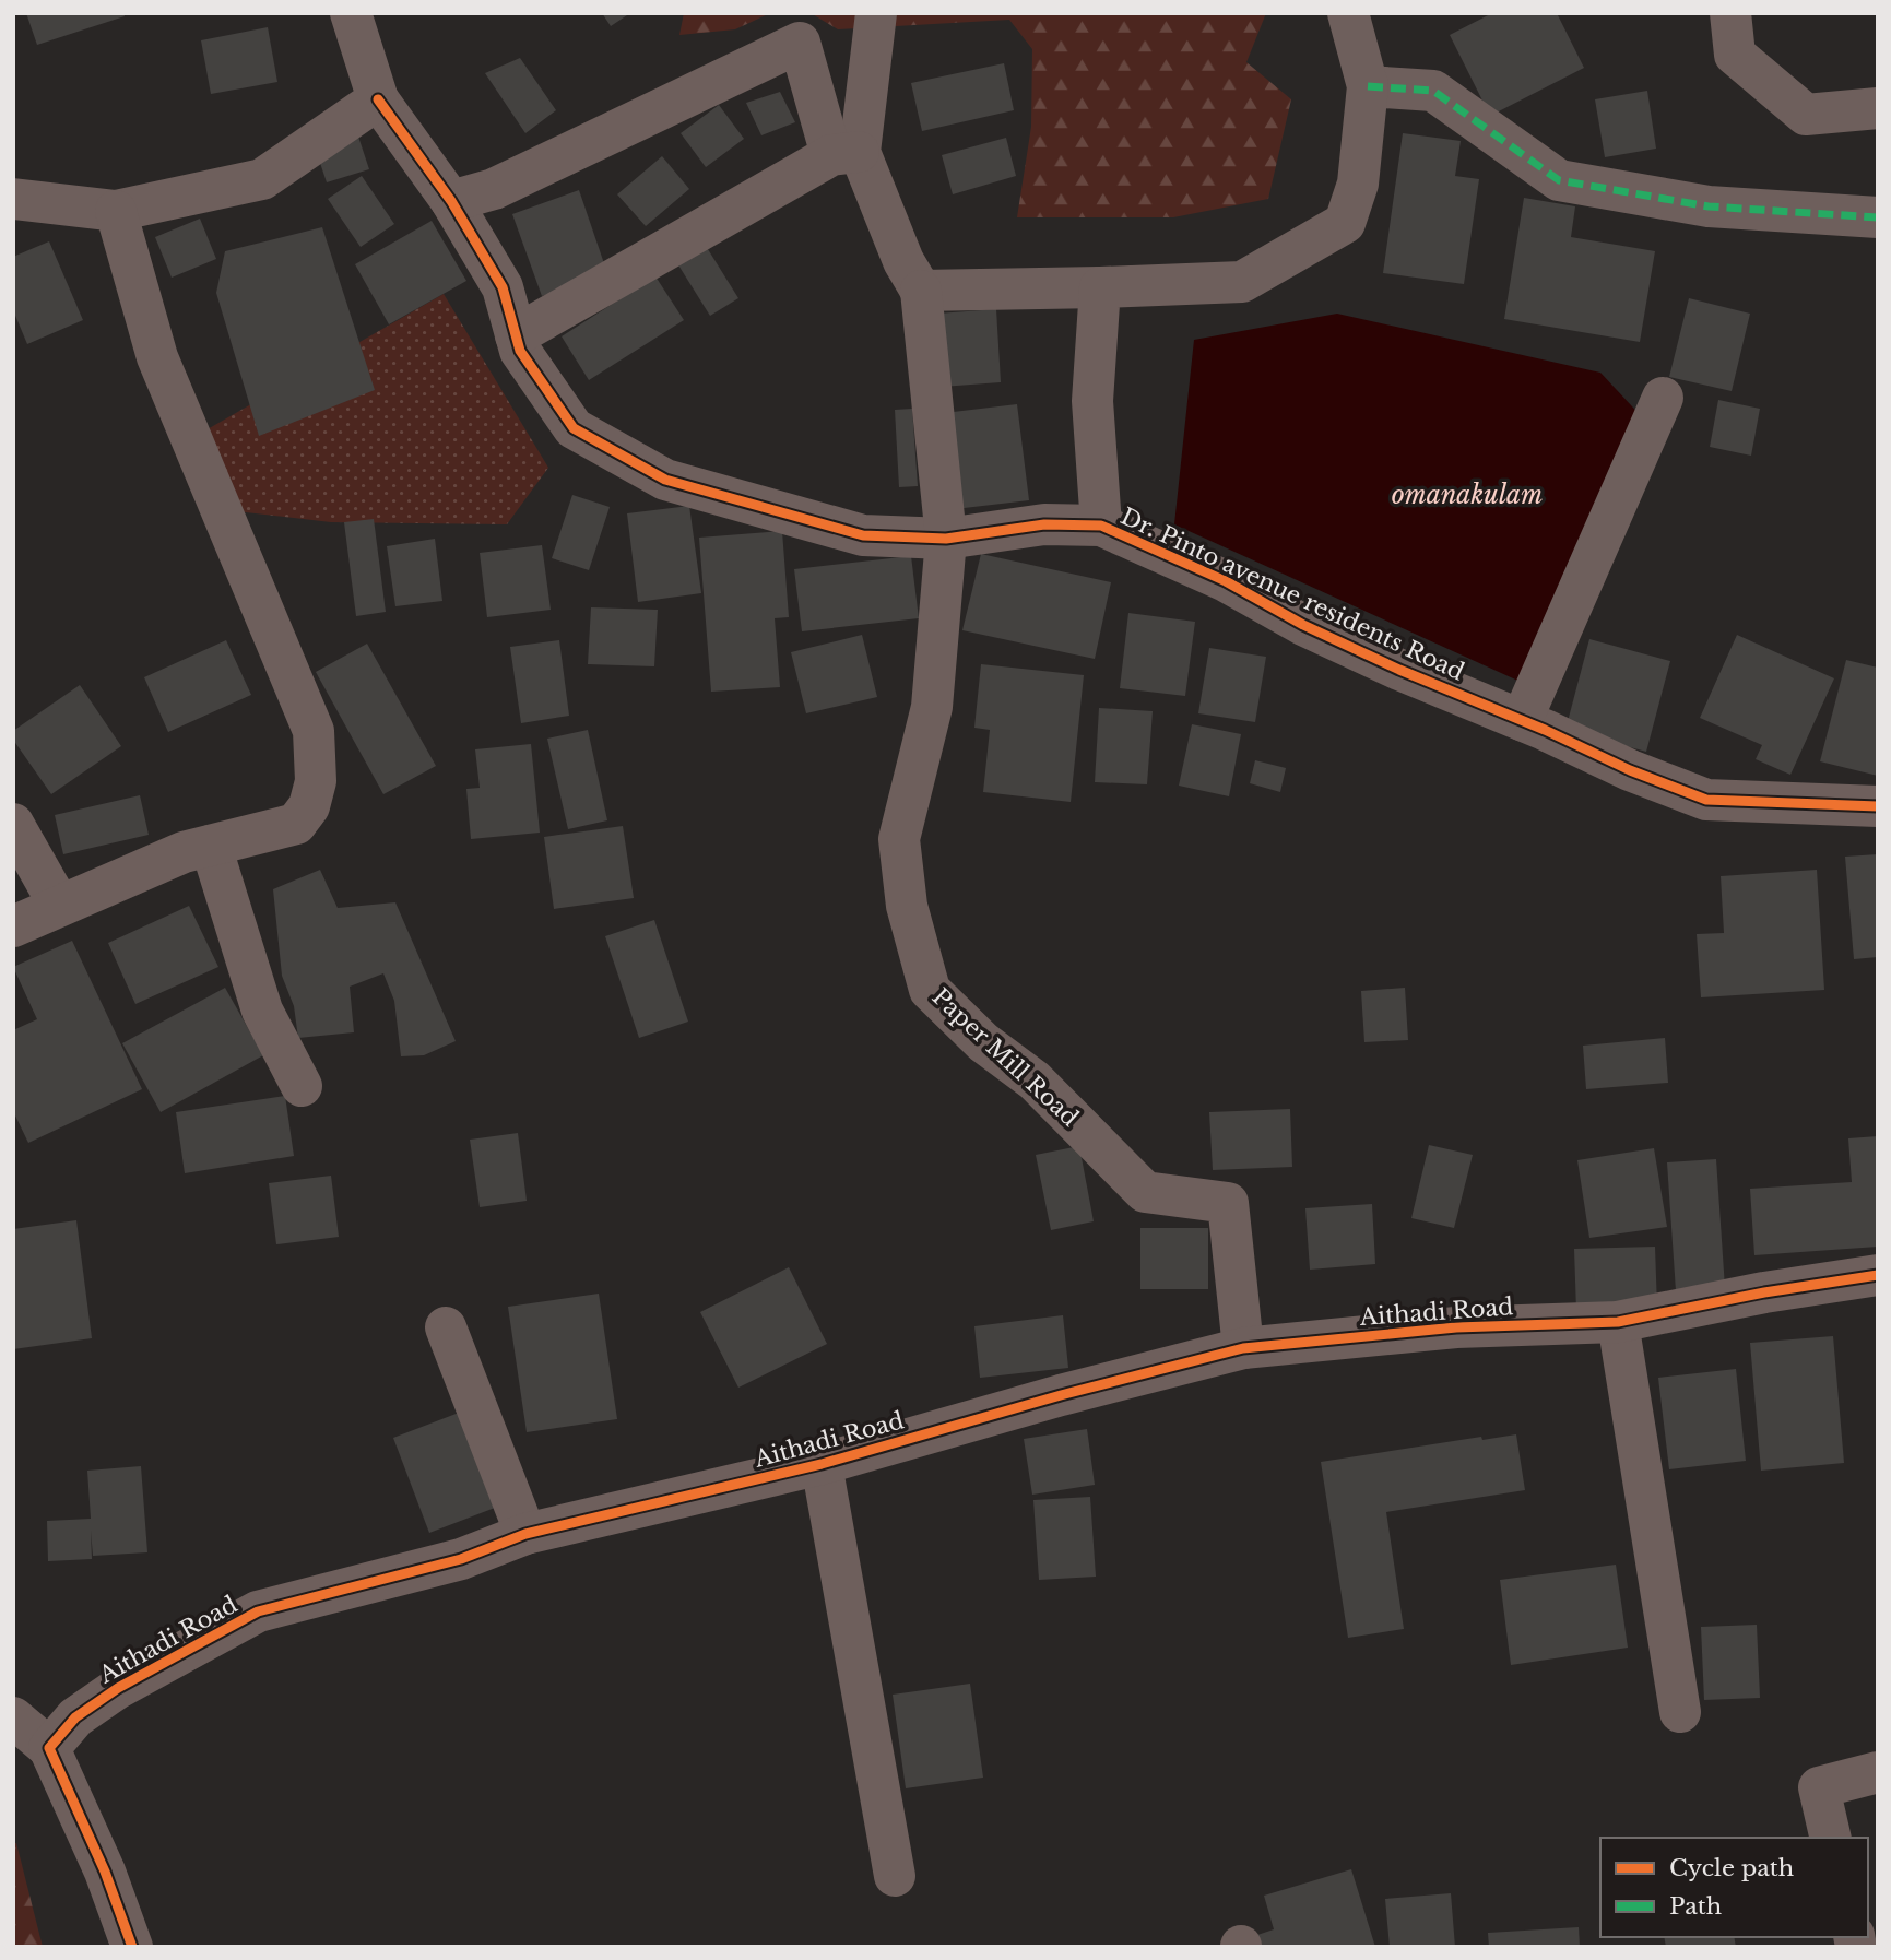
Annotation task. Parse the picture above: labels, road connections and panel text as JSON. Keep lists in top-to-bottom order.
{
  "streets": {
    "street": ["Dr. Pinto avenue residents Road", "Paper Mill Road", "Aithadi Road"]
  },
  "crossings": [
    ["Dr. Pinto avenue residents Road", "Paper Mill Road"],
    ["Paper Mill Road", "Aithadi Road"]
  ],
  "water": ["omanakulam"],
  "legend": ["Cycle path", "Path"]
}
